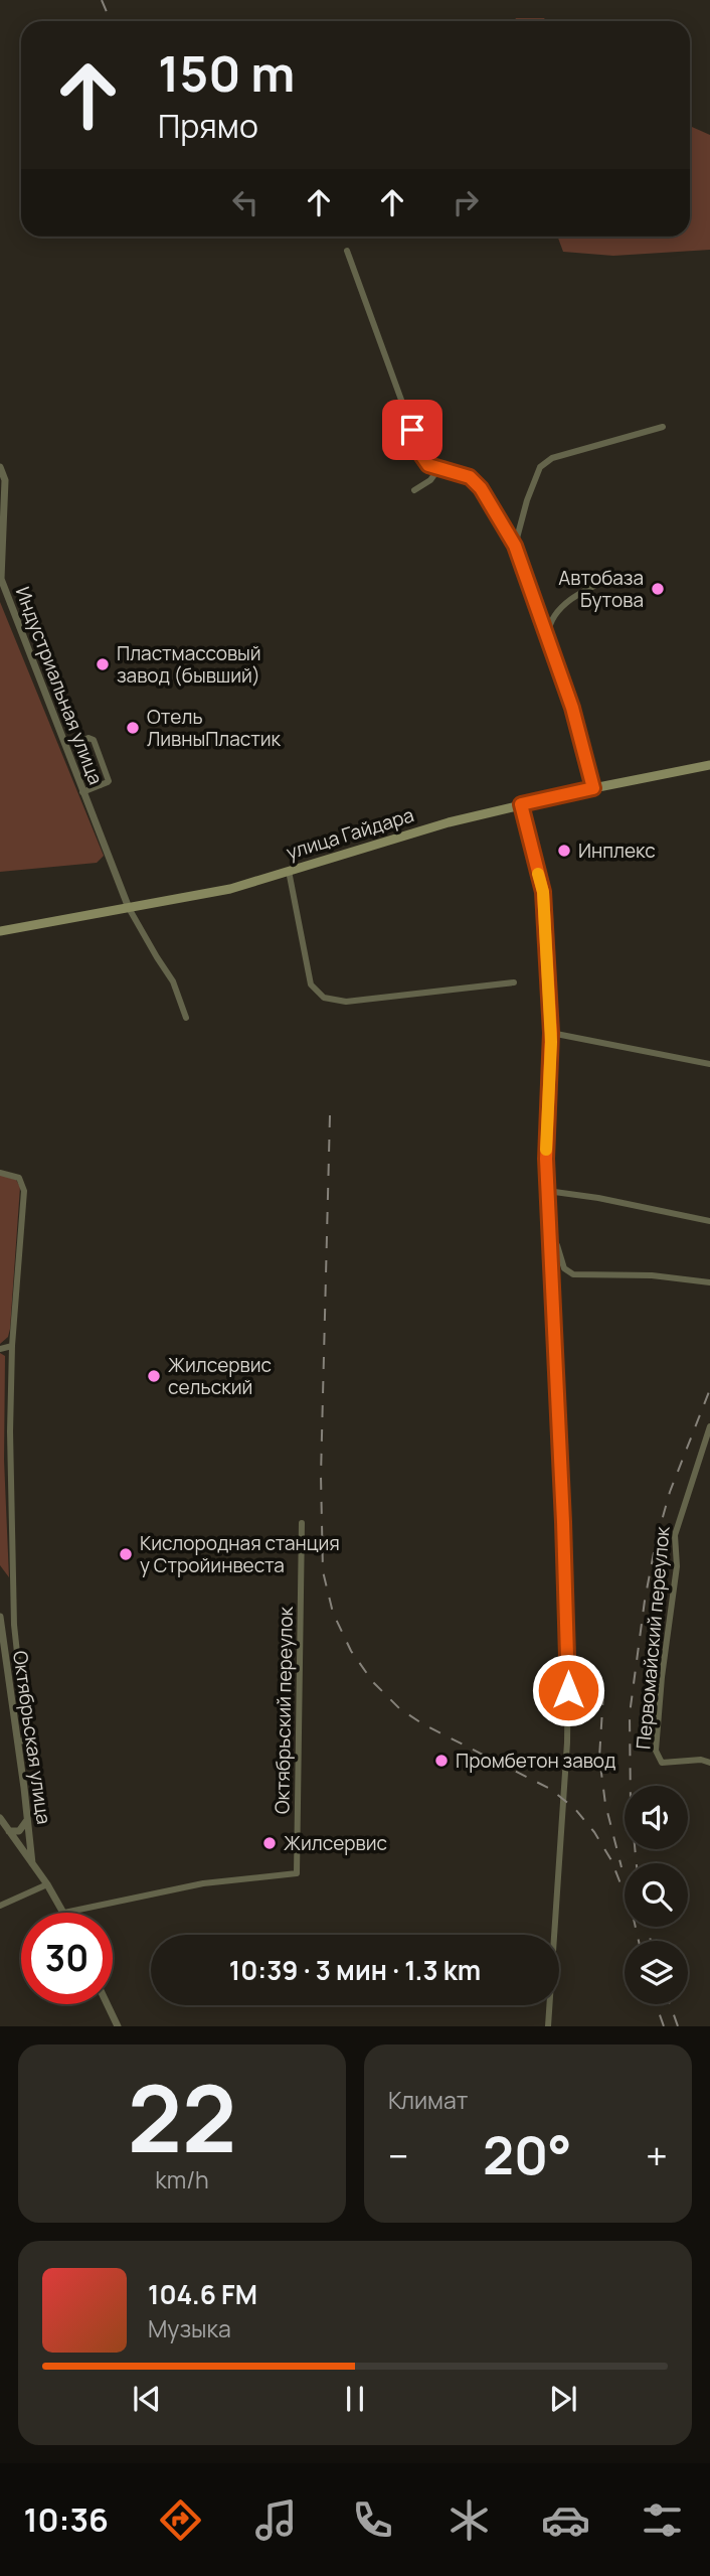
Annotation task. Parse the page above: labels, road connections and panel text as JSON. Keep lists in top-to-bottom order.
{
  "streets": {
    "main road": ["улица Гайдара"],
    "street": [
      "Индустриальная улица",
      "Первомайский переулок",
      "Октябрьский переулок",
      "Октябрьская улица"
    ]
  },
  "crossings": [
    ["Индустриальная улица", "улица Гайдара"]
  ],
  "places": [
    "Автобаза Бутова",
    "Пластмассовый завод (бывший)",
    "Отель ЛивныПластик",
    "Инплекс",
    "Жилсервис сельский",
    "Кислородная станция у Стройинвеста",
    "Промбетон завод",
    "Жилсервис"
  ],
  "page": {
    "turn": ["150 m", "Прямо"],
    "limit": "30",
    "trip": "10:39 · 3 мин · 1.3 km",
    "tile": [
      ["22", "km/h"],
      "Климат"
    ],
    "heat": ["−", "20°", "+"],
    "song": ["104.6 FM", "Музыка"],
    "tabs": "10:36"
  }
}
